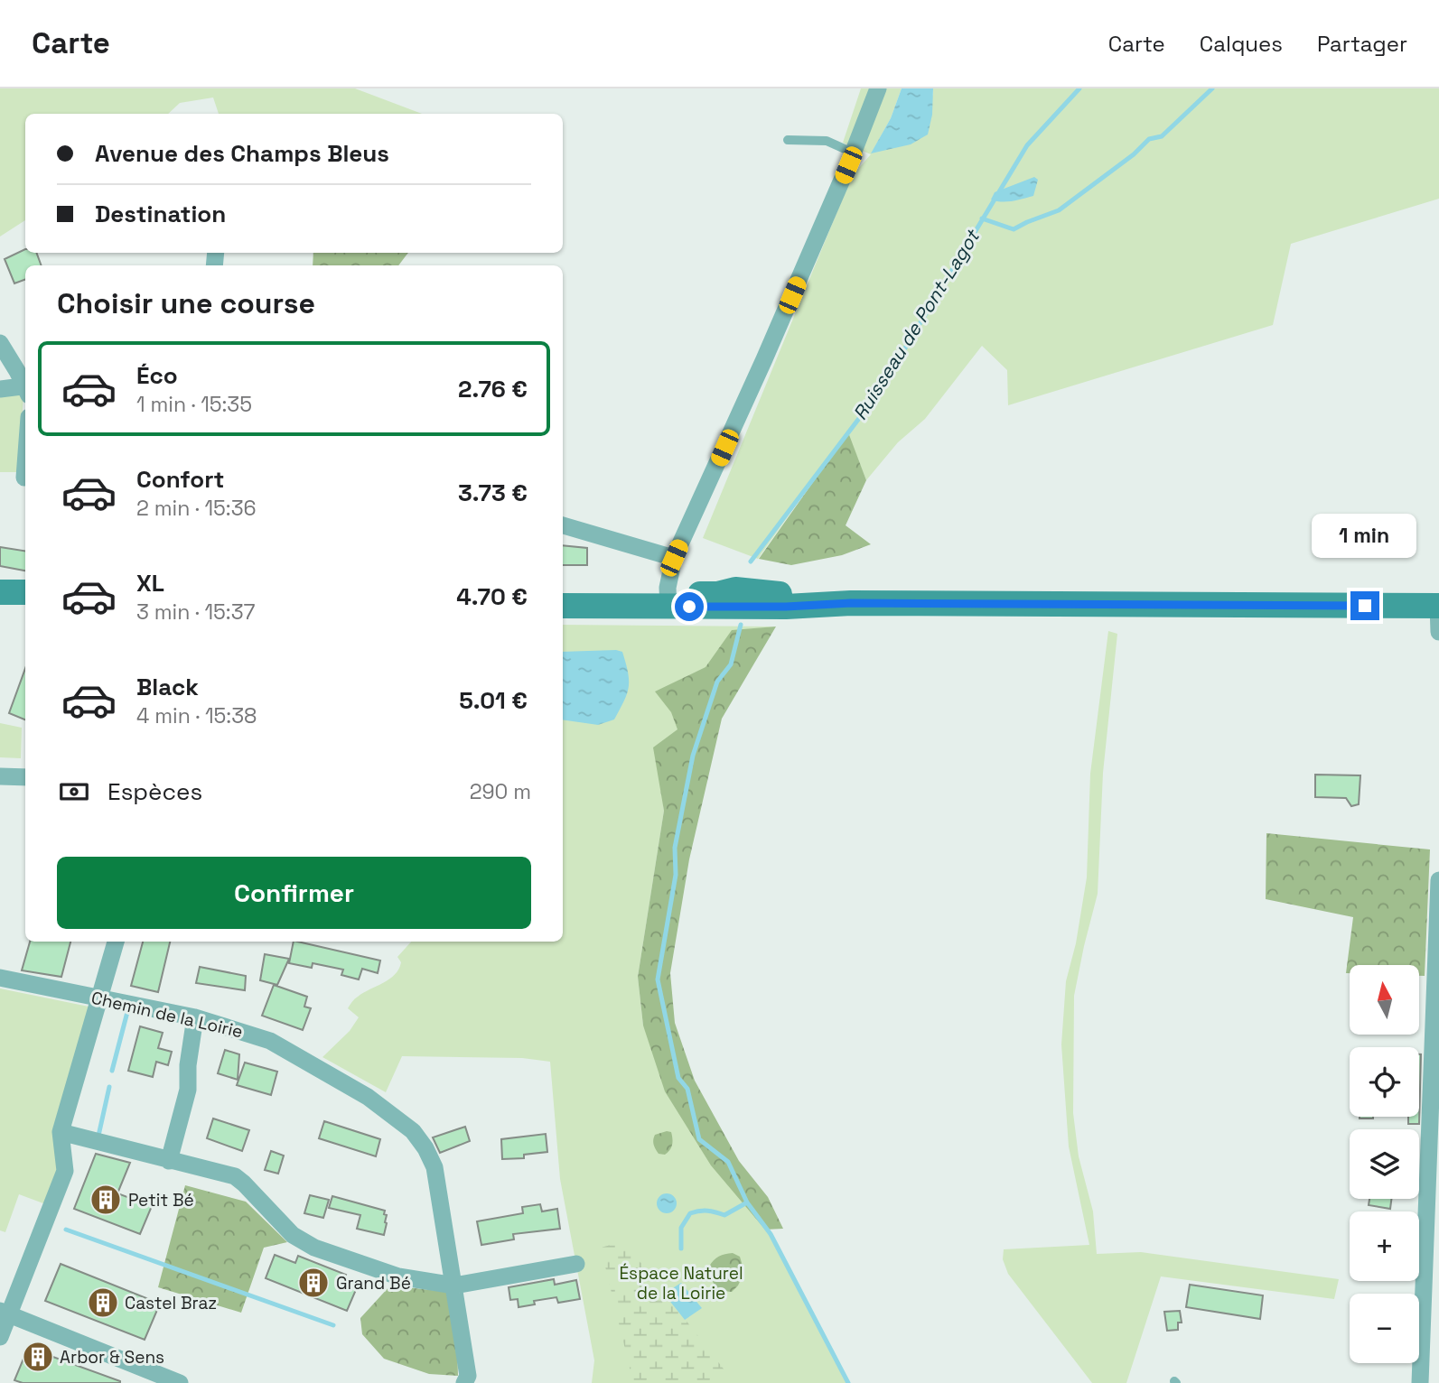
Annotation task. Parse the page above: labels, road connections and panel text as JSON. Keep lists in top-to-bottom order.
{
  "streets": {
    "street": ["Chemin de la Loirie"]
  },
  "water": ["Ruisseau de Pont-Lagot"],
  "parks": ["Éspace Naturel de la Loirie"],
  "places": {
    "building": [
      "Petit Bé",
      "Grand Bé",
      "Castel Braz",
      "Arbor & Sens"
    ]
  },
  "north": "top",
  "page": {
    "header": "Carte",
    "nav": ["Carte", "Calques", "Partager"],
    "banner": ["Avenue des Champs Bleus", "Destination"],
    "heading": "Choisir une course",
    "list": [
      {
        "name": "Éco",
        "note": "1 min · 15:35",
        "value": "2.76 €"
      },
      {
        "name": "Confort",
        "note": "2 min · 15:36",
        "value": "3.73 €"
      },
      {
        "name": "XL",
        "note": "3 min · 15:37",
        "value": "4.70 €"
      },
      {
        "name": "Black",
        "note": "4 min · 15:38",
        "value": "5.01 €"
      }
    ],
    "bubble": "1 min",
    "pay": ["Espèces", "290 m"],
    "buttons": "Confirmer",
    "map_buttons": ["+", "−"]
  }
}
